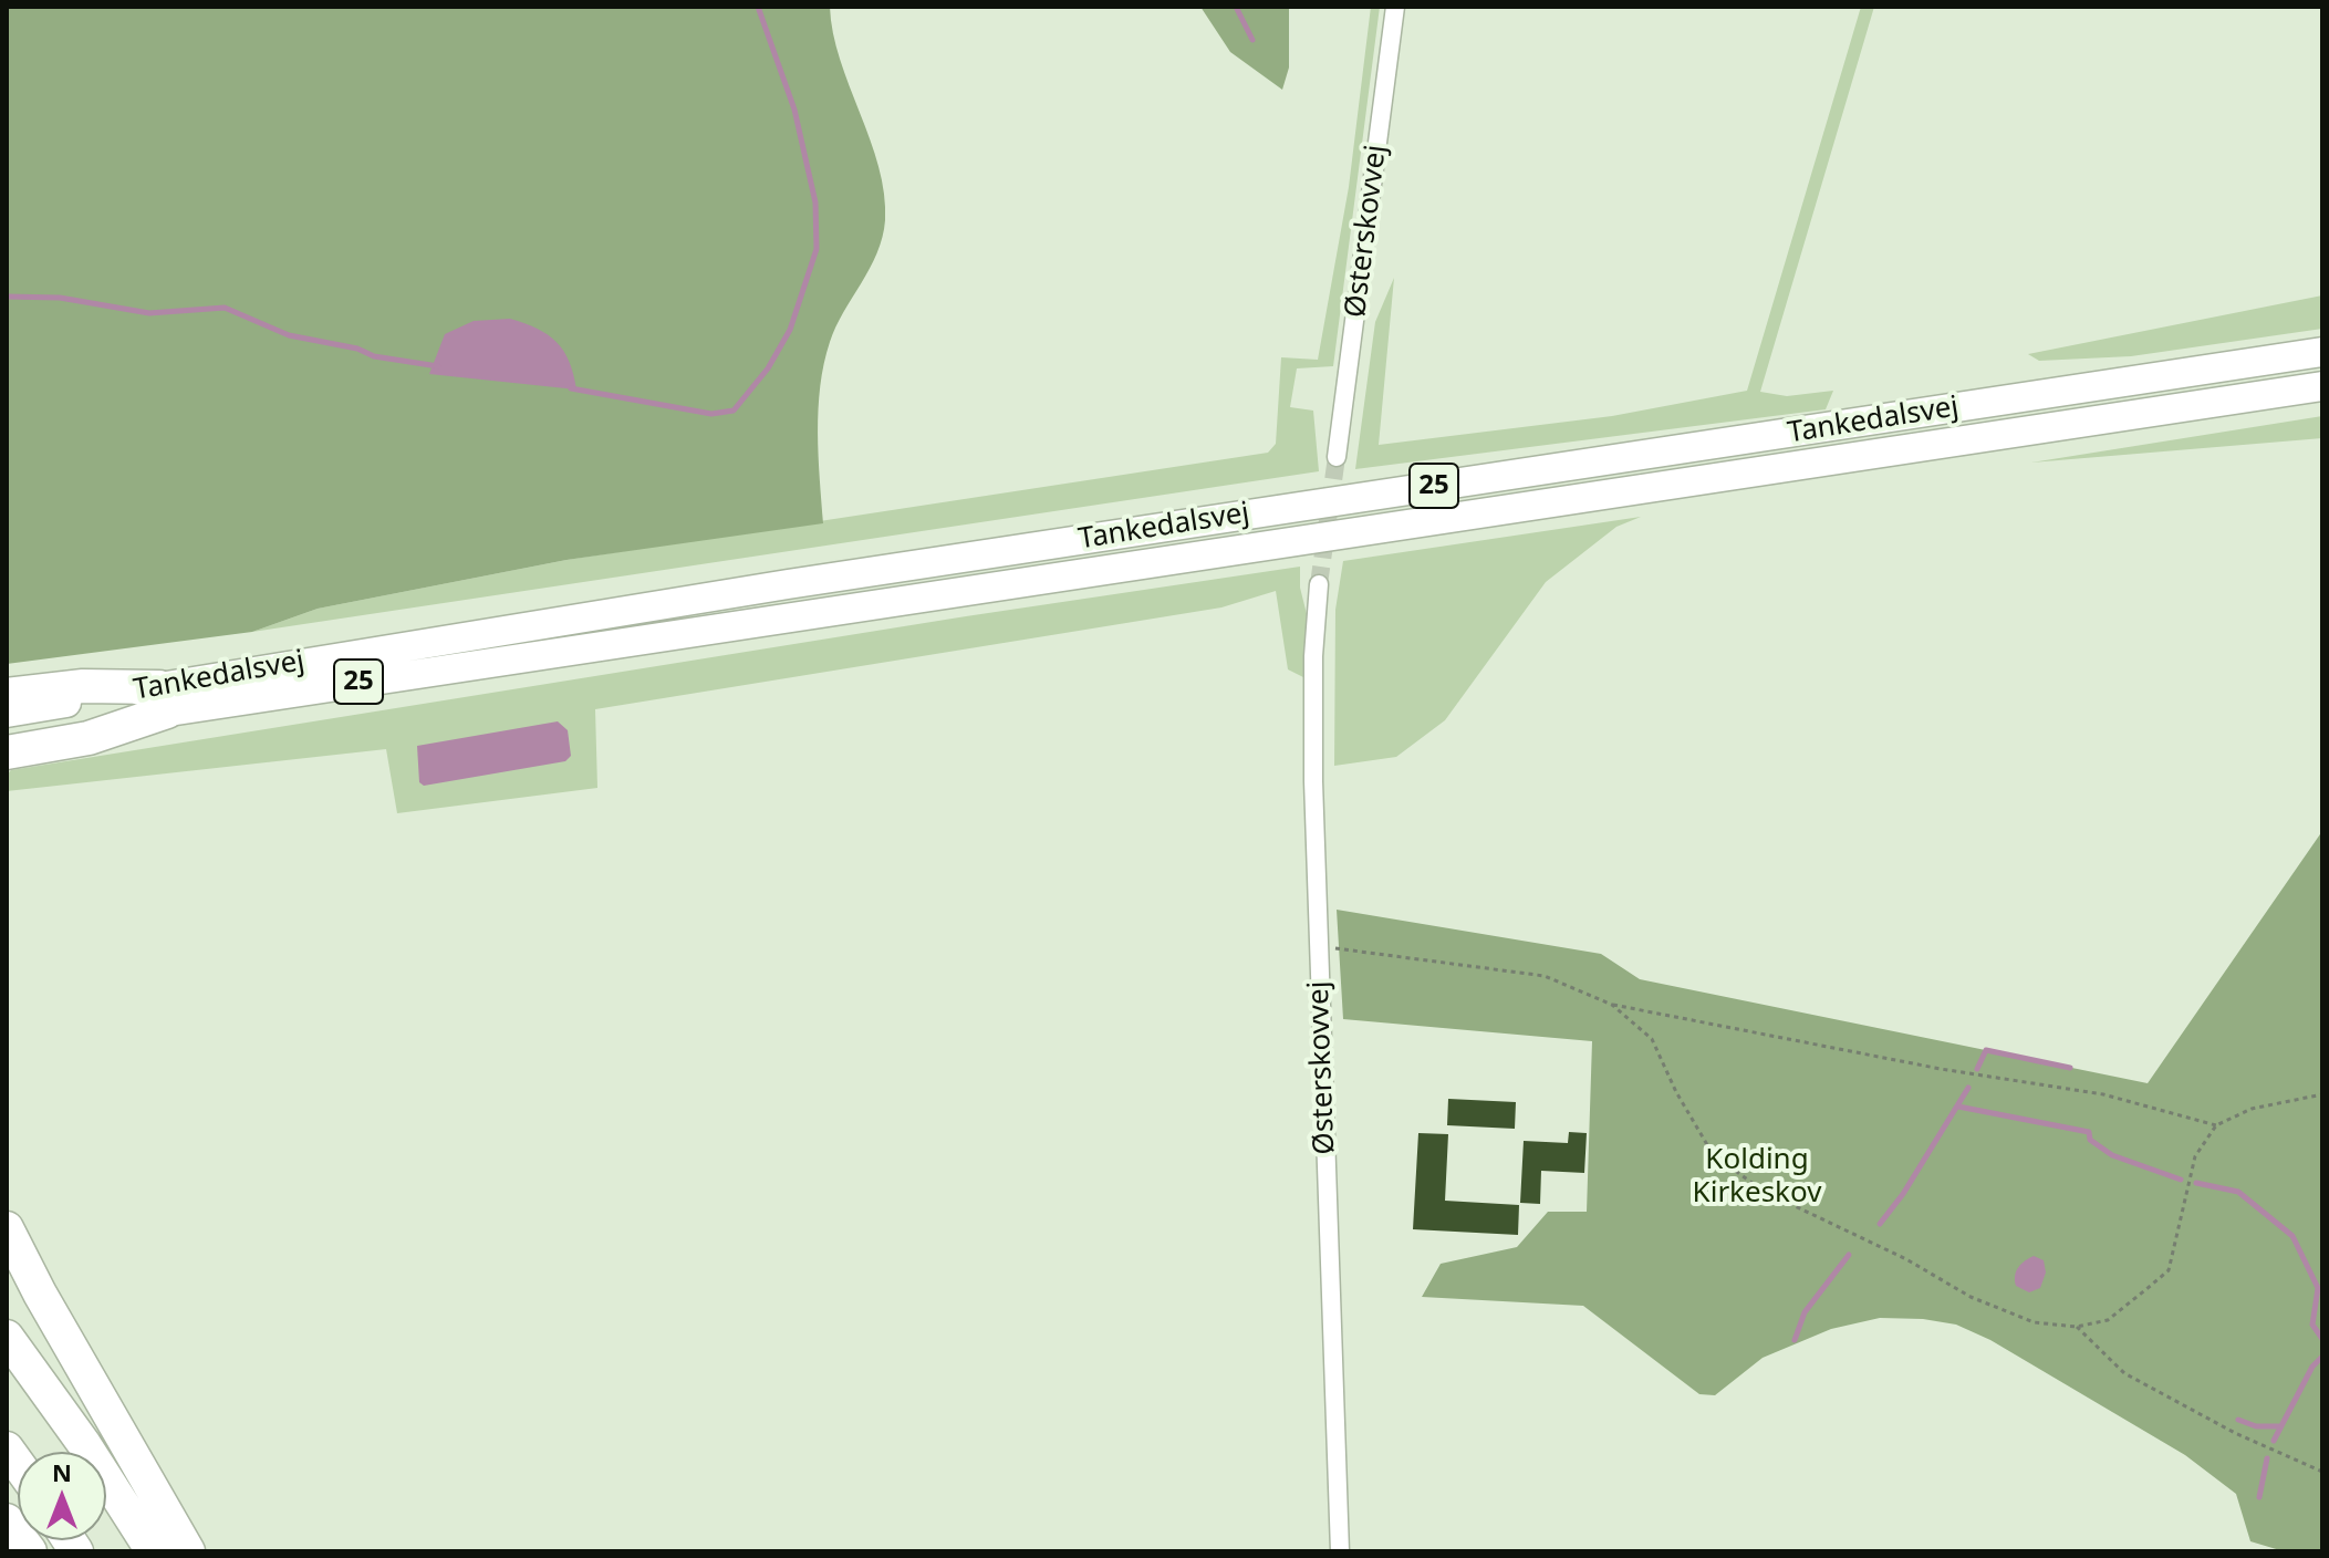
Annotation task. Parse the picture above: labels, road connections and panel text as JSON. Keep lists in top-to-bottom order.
{
  "streets": {
    "highway": ["Tankedalsvej", "25"],
    "street": ["Østerskovvej"]
  },
  "parks": ["Kolding Kirkeskov"],
  "north": "top"
}
